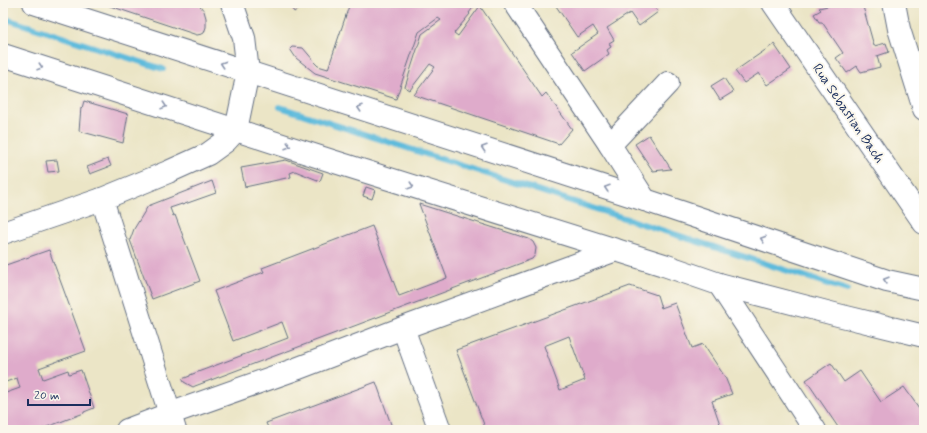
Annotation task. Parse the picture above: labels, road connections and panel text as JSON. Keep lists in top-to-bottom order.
{
  "streets": {
    "street": ["Rua Sebastian Bach"]
  },
  "scale_bar": "20 m"
}
